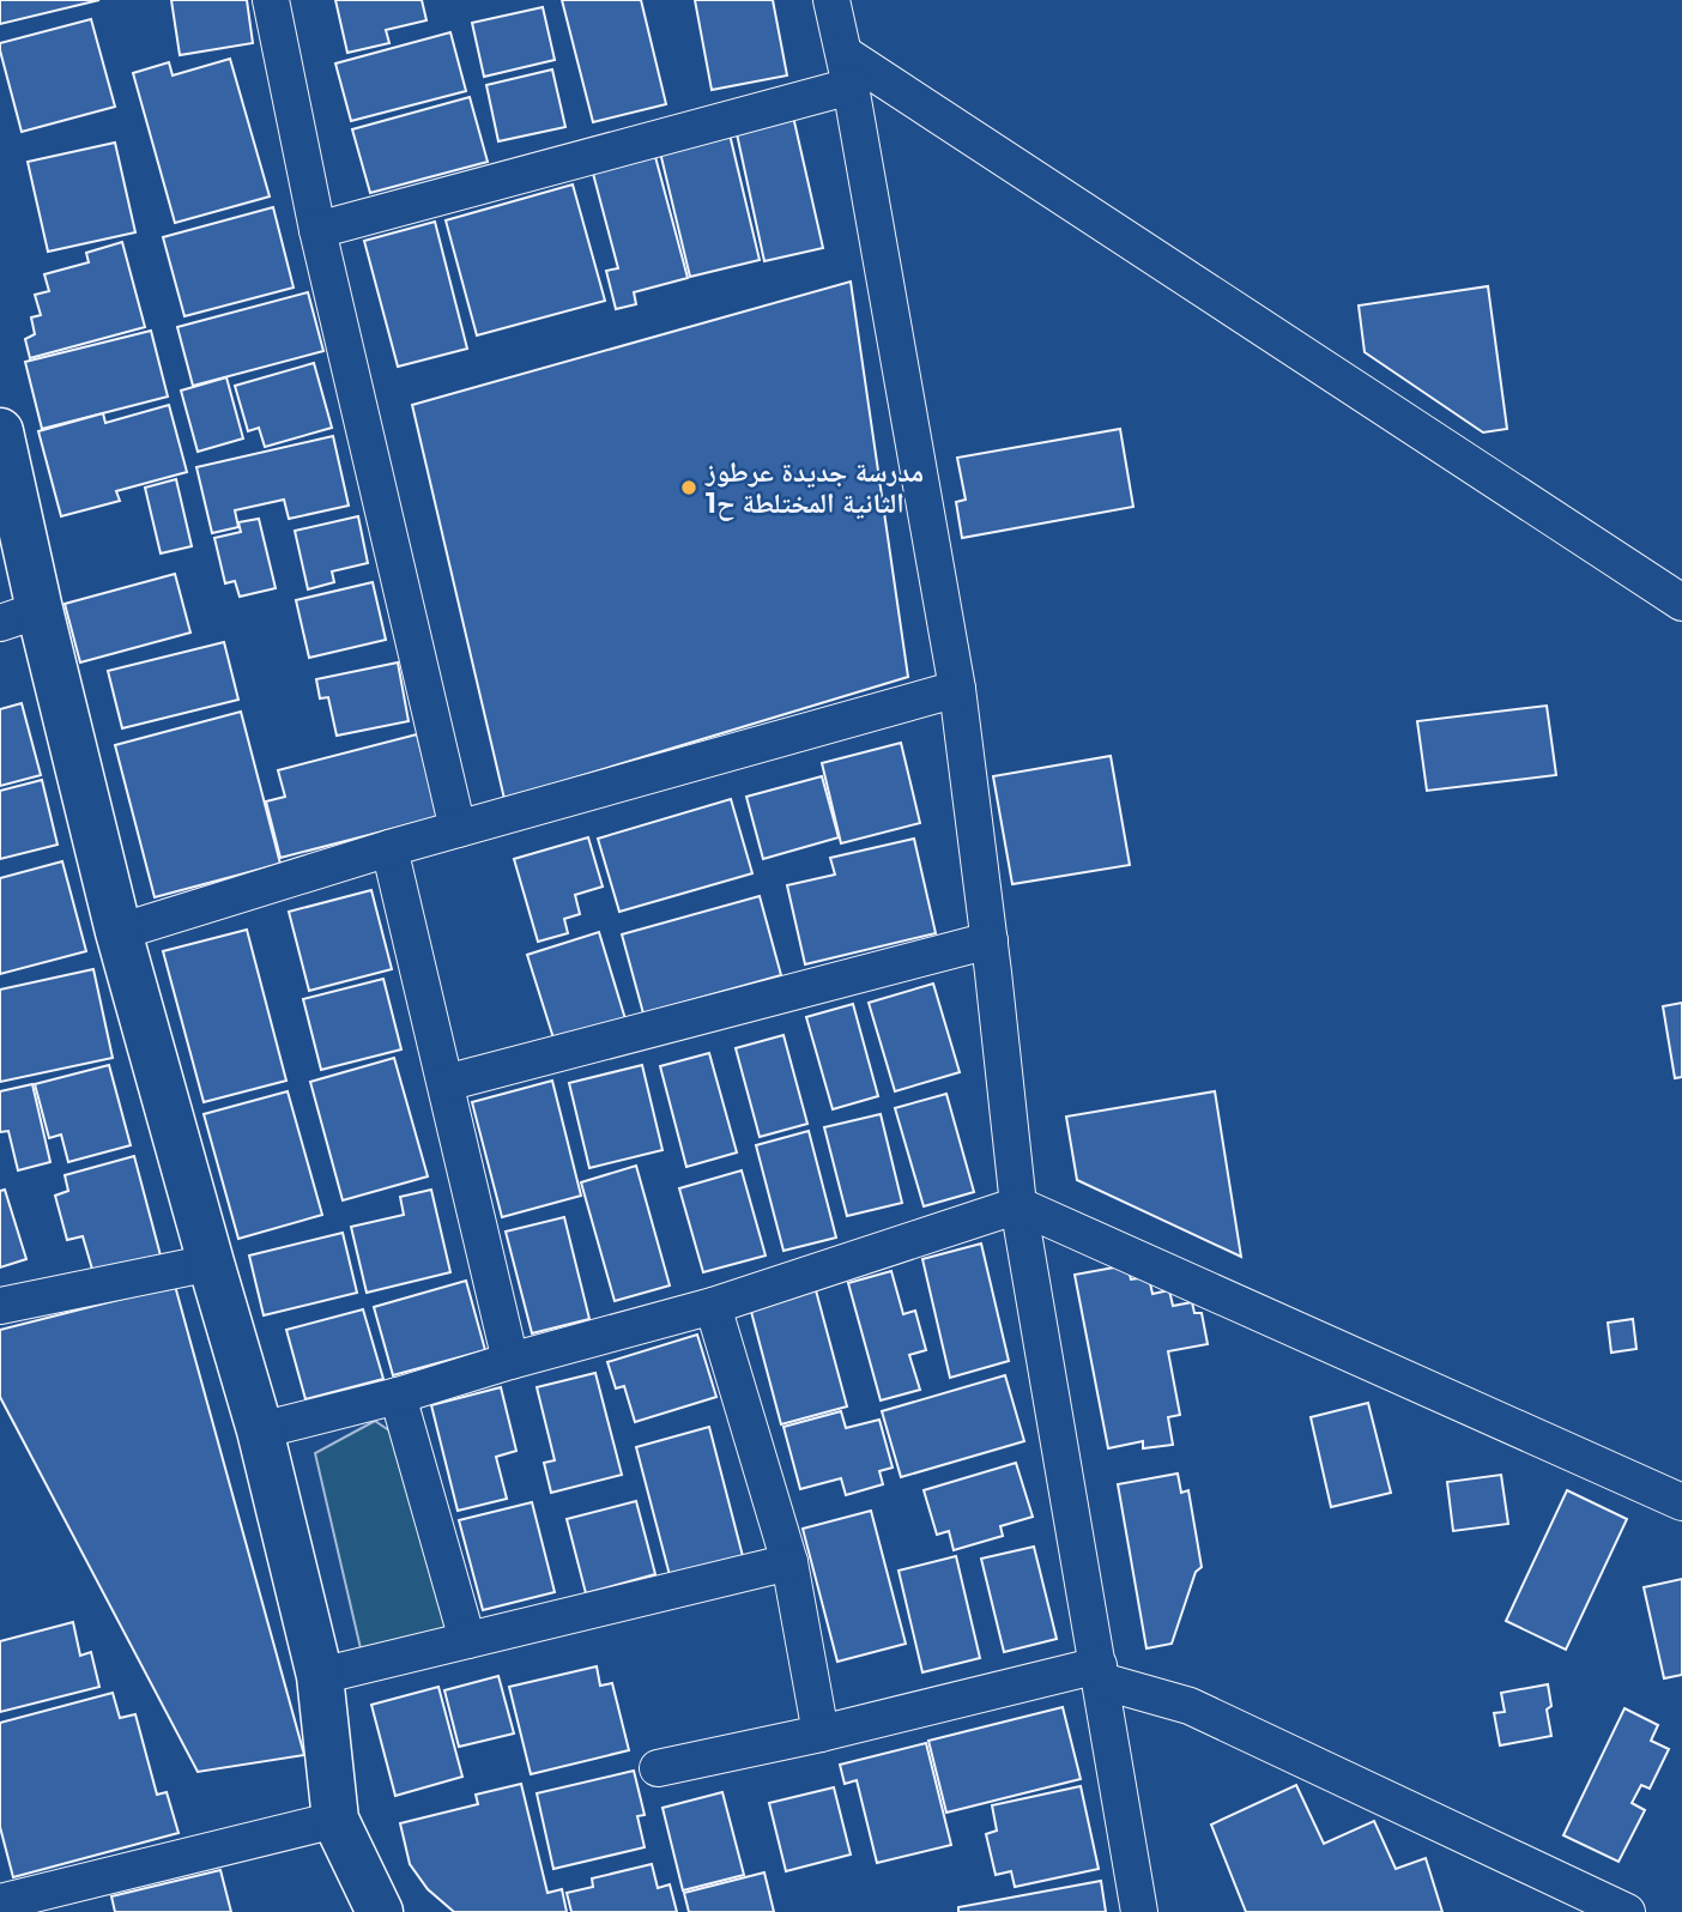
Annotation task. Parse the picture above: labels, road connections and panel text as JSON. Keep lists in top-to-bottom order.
{
  "places": ["مدرسة جديدة عرطوز الثانية المختلطة ح1"]
}
